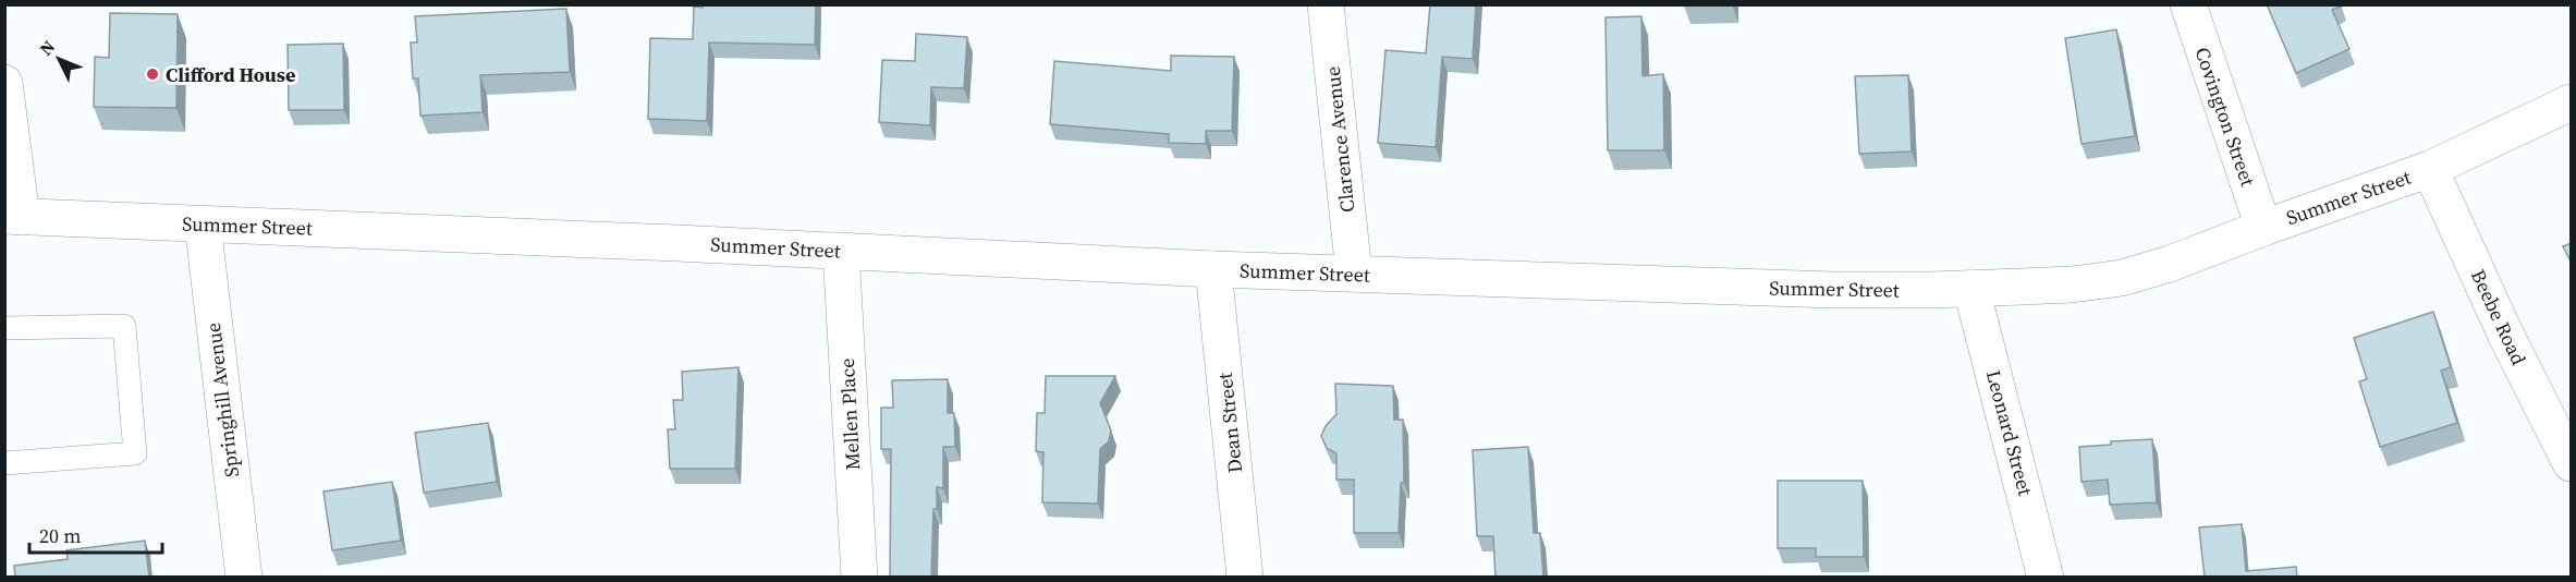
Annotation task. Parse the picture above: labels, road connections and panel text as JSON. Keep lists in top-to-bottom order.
{
  "streets": {
    "main road": [
      "Covington Street",
      "Clarence Avenue",
      "Summer Street",
      "Beebe Road",
      "Springhill Avenue",
      "Mellen Place",
      "Dean Street",
      "Leonard Street"
    ]
  },
  "crossings": [
    ["Covington Street", "Summer Street"],
    ["Clarence Avenue", "Summer Street"],
    ["Summer Street", "Beebe Road"],
    ["Summer Street", "Springhill Avenue"],
    ["Summer Street", "Mellen Place"],
    ["Summer Street", "Dean Street"],
    ["Summer Street", "Leonard Street"]
  ],
  "places": ["Clifford House"],
  "scale_bar": "20 m",
  "north": "top left"
}
